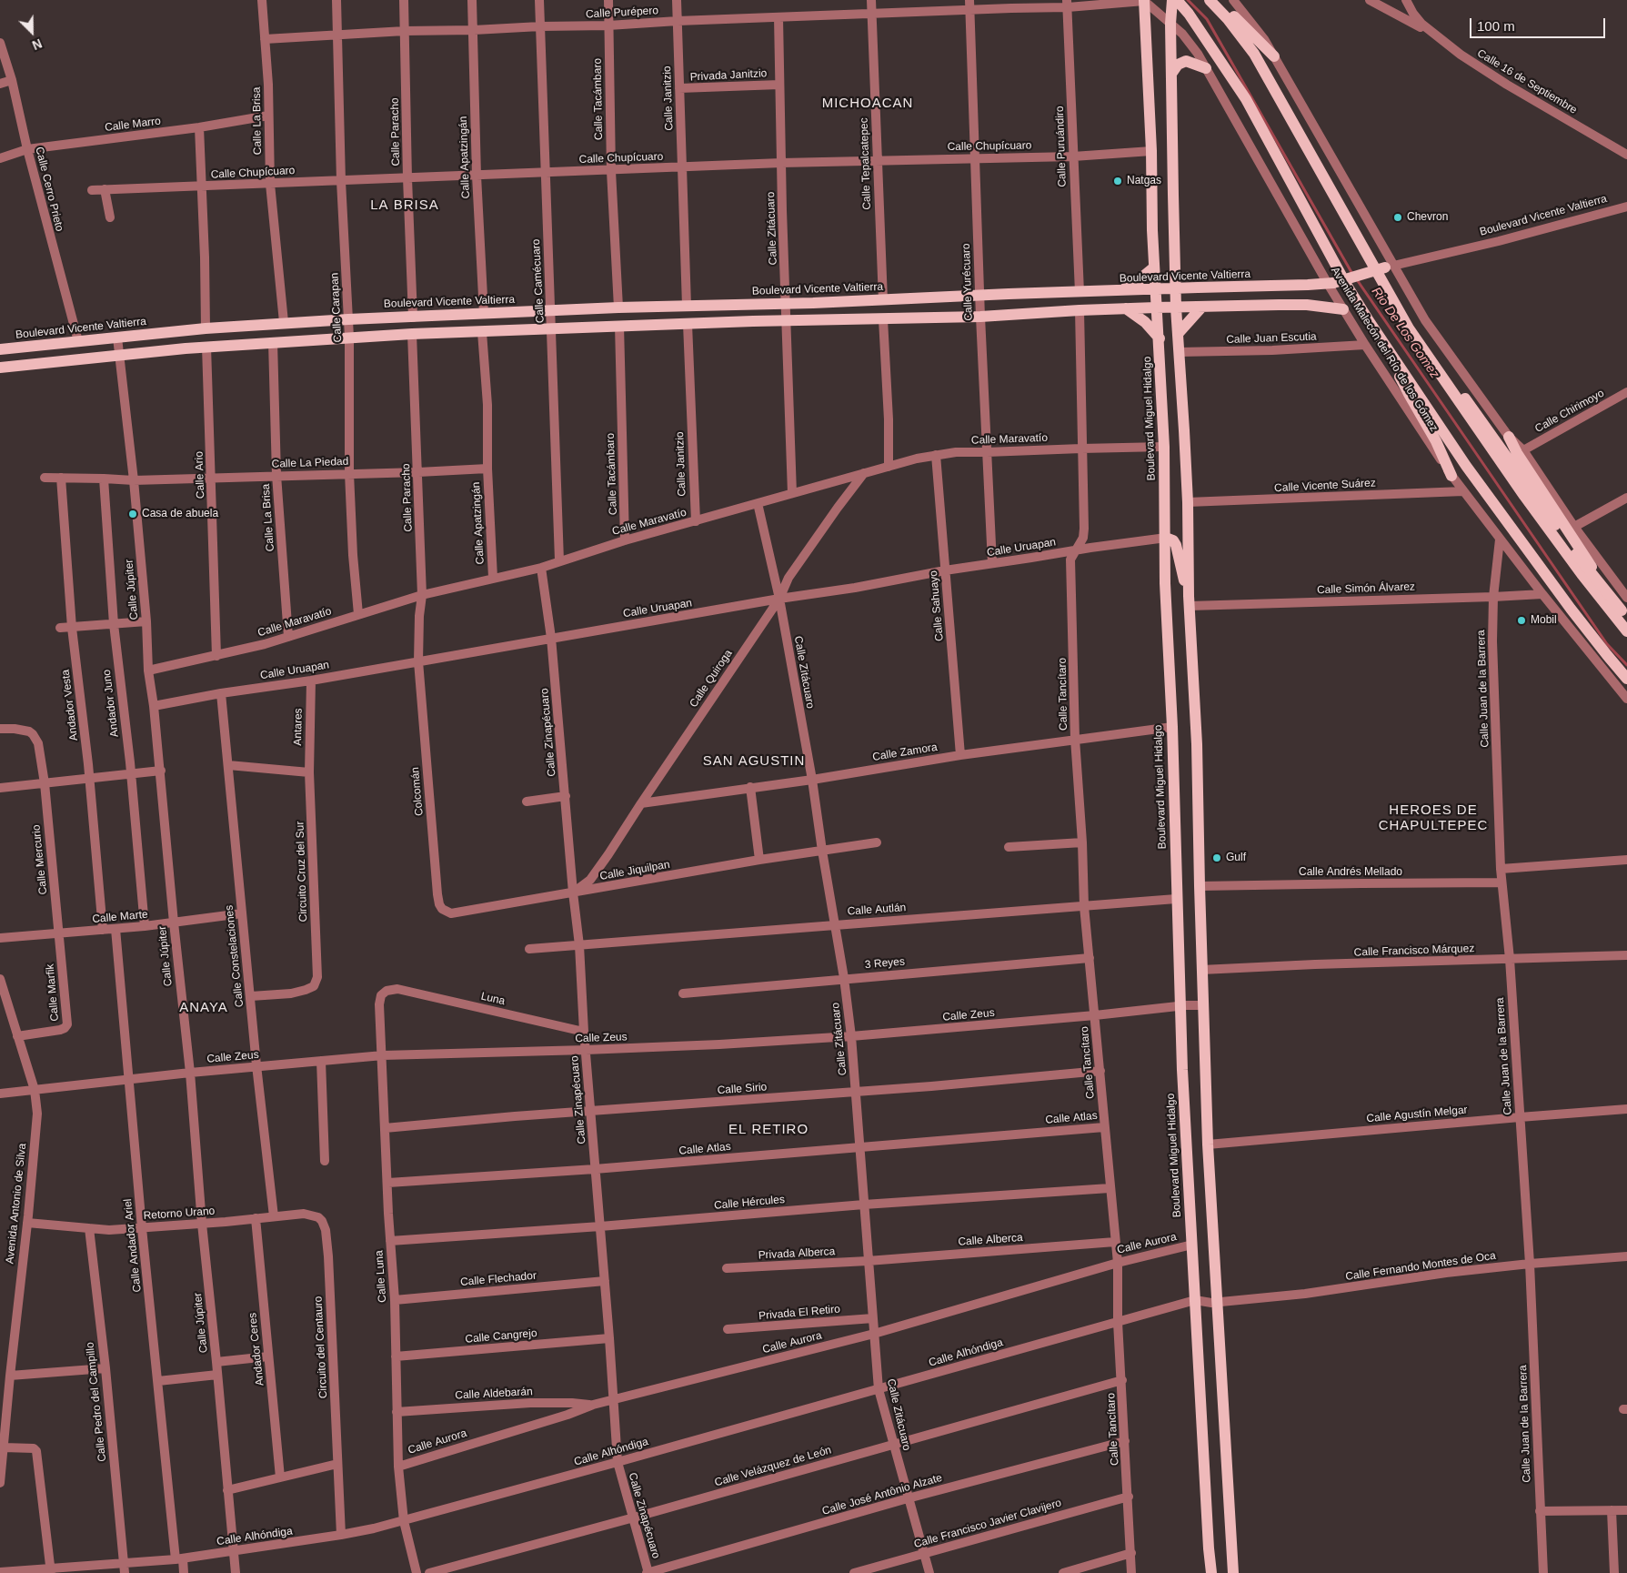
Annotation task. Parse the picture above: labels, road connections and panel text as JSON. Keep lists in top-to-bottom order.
{
  "streets": {
    "main road": ["Boulevard Vicente Valtierra", "Avenida Malecón del Río de los Gómez", "Boulevard Miguel Hidalgo"],
    "street": [
      "Calle Purépero",
      "Privada Janitzio",
      "Calle 16 de Septiembre",
      "Calle Janitzio",
      "Calle Tacámbaro",
      "Calle La Brisa",
      "Calle Marro",
      "Calle Paracho",
      "Calle Chupícuaro",
      "Calle Puruándiro",
      "Calle Apatzingán",
      "Calle Tepalcatepec",
      "Calle Cerro Prieto",
      "Calle Zitácuaro",
      "Calle Camécuaro",
      "Calle Yurécuaro",
      "Calle Carapan",
      "Calle Juan Escutia",
      "Calle Chirimoyo",
      "Calle Maravatío",
      "Calle La Piedad",
      "Calle Ario",
      "Calle Vicente Suárez",
      "Calle Uruapan",
      "Calle Simón Álvarez",
      "Calle Júpiter",
      "Calle Sahuayo",
      "Calle Quiroga",
      "Calle Juan de la Barrera",
      "Calle Tancítaro",
      "Andador Juno",
      "Andador Vesta",
      "Antares",
      "Calle Zinapécuaro",
      "Calle Zamora",
      "Colcomán",
      "Calle Mercurio",
      "Calle Jiquilpan",
      "Circuito Cruz del Sur",
      "Calle Andrés Mellado",
      "Calle Autlán",
      "Calle Marte",
      "Calle Francisco Márquez",
      "Calle Constelaciones",
      "3 Reyes",
      "Calle Marfik",
      "Luna",
      "Calle Zeus",
      "Calle Sirio",
      "Calle Agustín Melgar",
      "Calle Atlas",
      "Calle Hércules",
      "Avenida Antonio de Silva",
      "Retorno Urano",
      "Calle Alberca",
      "Calle Aurora",
      "Calle Andador Ariel",
      "Privada Alberca",
      "Calle Fernando Montes de Oca",
      "Calle Luna",
      "Calle Flechador",
      "Privada El Retiro",
      "Calle Cangrejo",
      "Circuito del Centauro",
      "Andador Ceres",
      "Calle Alhóndiga",
      "Calle Aldebarán",
      "Calle Pedro del Campillo",
      "Calle Velázquez de León",
      "Calle José Antônio Alzate",
      "Calle Francisco Javier Clavijero"
    ]
  },
  "crossings": [
    ["Calle Purépero", "Calle Janitzio"],
    ["Calle Purépero", "Calle Tacámbaro"],
    ["Calle Purépero", "Calle La Brisa"],
    ["Calle Purépero", "Calle Paracho"],
    ["Calle Purépero", "Calle Puruándiro"],
    ["Calle Purépero", "Calle Apatzingán"],
    ["Calle Purépero", "Calle Tepalcatepec"],
    ["Calle Purépero", "Calle Zitácuaro"],
    ["Calle Purépero", "Calle Camécuaro"],
    ["Calle Purépero", "Calle Yurécuaro"],
    ["Calle Purépero", "Calle Carapan"],
    ["Calle Purépero", "Avenida Malecón del Río de los Gómez"],
    ["Calle Purépero", "Boulevard Miguel Hidalgo"],
    ["Privada Janitzio", "Calle Janitzio"],
    ["Privada Janitzio", "Calle Zitácuaro"],
    ["Calle Janitzio", "Calle Chupícuaro"],
    ["Calle Janitzio", "Boulevard Vicente Valtierra"],
    ["Calle Janitzio", "Calle Maravatío"],
    ["Calle Tacámbaro", "Calle Chupícuaro"],
    ["Calle Tacámbaro", "Boulevard Vicente Valtierra"],
    ["Calle Tacámbaro", "Calle Maravatío"],
    ["Calle La Brisa", "Calle Marro"],
    ["Calle La Brisa", "Calle Chupícuaro"],
    ["Calle La Brisa", "Boulevard Vicente Valtierra"],
    ["Calle La Brisa", "Calle Maravatío"],
    ["Calle La Brisa", "Calle La Piedad"],
    ["Calle Marro", "Calle Cerro Prieto"],
    ["Calle Paracho", "Calle Chupícuaro"],
    ["Calle Paracho", "Boulevard Vicente Valtierra"],
    ["Calle Paracho", "Calle Maravatío"],
    ["Calle Paracho", "Calle La Piedad"],
    ["Calle Paracho", "Calle Uruapan"],
    ["Calle Paracho", "Colcomán"],
    ["Calle Chupícuaro", "Calle Puruándiro"],
    ["Calle Chupícuaro", "Calle Apatzingán"],
    ["Calle Chupícuaro", "Calle Tepalcatepec"],
    ["Calle Chupícuaro", "Calle Zitácuaro"],
    ["Calle Chupícuaro", "Calle Camécuaro"],
    ["Calle Chupícuaro", "Calle Yurécuaro"],
    ["Calle Chupícuaro", "Calle Carapan"],
    ["Calle Chupícuaro", "Boulevard Miguel Hidalgo"],
    ["Calle Puruándiro", "Boulevard Vicente Valtierra"],
    ["Calle Apatzingán", "Boulevard Vicente Valtierra"],
    ["Calle Apatzingán", "Calle Maravatío"],
    ["Calle Apatzingán", "Calle La Piedad"],
    ["Calle Tepalcatepec", "Boulevard Vicente Valtierra"],
    ["Calle Cerro Prieto", "Boulevard Vicente Valtierra"],
    ["Boulevard Vicente Valtierra", "Calle Zitácuaro"],
    ["Boulevard Vicente Valtierra", "Calle Camécuaro"],
    ["Boulevard Vicente Valtierra", "Calle Yurécuaro"],
    ["Boulevard Vicente Valtierra", "Calle Carapan"],
    ["Boulevard Vicente Valtierra", "Avenida Malecón del Río de los Gómez"],
    ["Boulevard Vicente Valtierra", "Boulevard Miguel Hidalgo"],
    ["Boulevard Vicente Valtierra", "Calle Júpiter"],
    ["Calle Zitácuaro", "Calle Maravatío"],
    ["Calle Zitácuaro", "Calle Uruapan"],
    ["Calle Zitácuaro", "Calle Quiroga"],
    ["Calle Zitácuaro", "Calle Zamora"],
    ["Calle Zitácuaro", "Calle Jiquilpan"],
    ["Calle Zitácuaro", "Calle Autlán"],
    ["Calle Zitácuaro", "3 Reyes"],
    ["Calle Zitácuaro", "Calle Zeus"],
    ["Calle Zitácuaro", "Calle Sirio"],
    ["Calle Zitácuaro", "Calle Atlas"],
    ["Calle Zitácuaro", "Calle Hércules"],
    ["Calle Zitácuaro", "Calle Alberca"],
    ["Calle Zitácuaro", "Calle Aurora"],
    ["Calle Zitácuaro", "Privada Alberca"],
    ["Calle Zitácuaro", "Privada El Retiro"],
    ["Calle Zitácuaro", "Calle Alhóndiga"],
    ["Calle Zitácuaro", "Calle Velázquez de León"],
    ["Calle Zitácuaro", "Calle José Antônio Alzate"],
    ["Calle Zitácuaro", "Calle Francisco Javier Clavijero"],
    ["Calle Camécuaro", "Calle Maravatío"],
    ["Calle Yurécuaro", "Calle Maravatío"],
    ["Calle Yurécuaro", "Calle Uruapan"],
    ["Calle Carapan", "Calle Maravatío"],
    ["Calle Carapan", "Calle La Piedad"],
    ["Calle Juan Escutia", "Avenida Malecón del Río de los Gómez"],
    ["Avenida Malecón del Río de los Gómez", "Boulevard Miguel Hidalgo"],
    ["Avenida Malecón del Río de los Gómez", "Calle Vicente Suárez"],
    ["Avenida Malecón del Río de los Gómez", "Calle Simón Álvarez"],
    ["Avenida Malecón del Río de los Gómez", "Calle Juan de la Barrera"],
    ["Boulevard Miguel Hidalgo", "Calle Maravatío"],
    ["Boulevard Miguel Hidalgo", "Calle Uruapan"],
    ["Boulevard Miguel Hidalgo", "Calle Zamora"],
    ["Boulevard Miguel Hidalgo", "Calle Autlán"],
    ["Boulevard Miguel Hidalgo", "Calle Zeus"],
    ["Boulevard Miguel Hidalgo", "Calle Aurora"],
    ["Boulevard Miguel Hidalgo", "Calle Alhóndiga"],
    ["Calle Maravatío", "Calle Ario"],
    ["Calle Maravatío", "Calle Júpiter"],
    ["Calle Maravatío", "Calle Sahuayo"],
    ["Calle Maravatío", "Calle Quiroga"],
    ["Calle Maravatío", "Calle Zinapécuaro"],
    ["Calle La Piedad", "Calle Ario"],
    ["Calle La Piedad", "Calle Júpiter"],
    ["Calle La Piedad", "Andador Juno"],
    ["Calle La Piedad", "Andador Vesta"],
    ["Calle Uruapan", "Calle Júpiter"],
    ["Calle Uruapan", "Calle Sahuayo"],
    ["Calle Uruapan", "Calle Quiroga"],
    ["Calle Uruapan", "Calle Tancítaro"],
    ["Calle Uruapan", "Antares"],
    ["Calle Uruapan", "Calle Zinapécuaro"],
    ["Calle Uruapan", "Colcomán"],
    ["Calle Uruapan", "Calle Constelaciones"],
    ["Calle Simón Álvarez", "Calle Juan de la Barrera"],
    ["Calle Júpiter", "Calle Marte"],
    ["Calle Júpiter", "Calle Zeus"],
    ["Calle Júpiter", "Retorno Urano"],
    ["Calle Júpiter", "Calle Alhóndiga"],
    ["Calle Sahuayo", "Calle Zamora"],
    ["Calle Quiroga", "Calle Zinapécuaro"],
    ["Calle Quiroga", "Calle Zamora"],
    ["Calle Quiroga", "Calle Jiquilpan"],
    ["Calle Juan de la Barrera", "Calle Andrés Mellado"],
    ["Calle Juan de la Barrera", "Calle Francisco Márquez"],
    ["Calle Juan de la Barrera", "Calle Agustín Melgar"],
    ["Calle Juan de la Barrera", "Calle Fernando Montes de Oca"],
    ["Calle Tancítaro", "Calle Zamora"],
    ["Calle Tancítaro", "Calle Autlán"],
    ["Calle Tancítaro", "3 Reyes"],
    ["Calle Tancítaro", "Calle Zeus"],
    ["Calle Tancítaro", "Calle Sirio"],
    ["Calle Tancítaro", "Calle Atlas"],
    ["Calle Tancítaro", "Calle Hércules"],
    ["Calle Tancítaro", "Calle Alberca"],
    ["Calle Tancítaro", "Calle Aurora"],
    ["Calle Tancítaro", "Calle Alhóndiga"],
    ["Calle Tancítaro", "Calle Velázquez de León"],
    ["Calle Tancítaro", "Calle José Antônio Alzate"],
    ["Calle Tancítaro", "Calle Francisco Javier Clavijero"],
    ["Andador Juno", "Calle Marte"],
    ["Andador Vesta", "Calle Marte"],
    ["Antares", "Circuito Cruz del Sur"],
    ["Calle Zinapécuaro", "Calle Jiquilpan"],
    ["Calle Zinapécuaro", "Calle Autlán"],
    ["Calle Zinapécuaro", "Luna"],
    ["Calle Zinapécuaro", "Calle Zeus"],
    ["Calle Zinapécuaro", "Calle Sirio"],
    ["Calle Zinapécuaro", "Calle Atlas"],
    ["Calle Zinapécuaro", "Calle Hércules"],
    ["Calle Zinapécuaro", "Calle Aurora"],
    ["Calle Zinapécuaro", "Calle Flechador"],
    ["Calle Zinapécuaro", "Calle Cangrejo"],
    ["Calle Zinapécuaro", "Calle Alhóndiga"],
    ["Calle Zinapécuaro", "Calle Velázquez de León"],
    ["Calle Zinapécuaro", "Calle José Antônio Alzate"],
    ["Colcomán", "Calle Jiquilpan"],
    ["Calle Mercurio", "Calle Marte"],
    ["Calle Mercurio", "Calle Marfik"],
    ["Circuito Cruz del Sur", "Calle Constelaciones"],
    ["Calle Marte", "Calle Constelaciones"],
    ["Calle Marte", "Calle Marfik"],
    ["Calle Marte", "Calle Andador Ariel"],
    ["Calle Constelaciones", "Calle Zeus"],
    ["Calle Constelaciones", "Retorno Urano"],
    ["Calle Marfik", "Avenida Antonio de Silva"],
    ["Luna", "Calle Luna"],
    ["Calle Zeus", "Avenida Antonio de Silva"],
    ["Calle Zeus", "Calle Andador Ariel"],
    ["Calle Zeus", "Calle Luna"],
    ["Calle Sirio", "Calle Luna"],
    ["Calle Atlas", "Calle Luna"],
    ["Calle Hércules", "Calle Luna"],
    ["Avenida Antonio de Silva", "Retorno Urano"],
    ["Retorno Urano", "Calle Andador Ariel"],
    ["Retorno Urano", "Circuito del Centauro"],
    ["Retorno Urano", "Andador Ceres"],
    ["Retorno Urano", "Calle Pedro del Campillo"],
    ["Calle Alberca", "Privada Alberca"],
    ["Calle Aurora", "Calle Luna"],
    ["Calle Aurora", "Calle Aldebarán"],
    ["Calle Andador Ariel", "Calle Alhóndiga"],
    ["Calle Fernando Montes de Oca", "Calle Alhóndiga"],
    ["Calle Luna", "Calle Flechador"],
    ["Calle Luna", "Calle Cangrejo"],
    ["Calle Luna", "Calle Alhóndiga"],
    ["Calle Luna", "Calle Aldebarán"],
    ["Circuito del Centauro", "Calle Alhóndiga"],
    ["Calle Alhóndiga", "Calle Pedro del Campillo"]
  ],
  "districts": [
    "MICHOACAN",
    "LA BRISA",
    "SAN AGUSTIN",
    "HEROES DE CHAPULTEPEC",
    "ANAYA",
    "EL RETIRO"
  ],
  "water": ["Rio De Los Gomez"],
  "places": [
    "Natgas",
    "Chevron",
    "Casa de abuela",
    "Mobil",
    "Gulf"
  ],
  "scale_bar": "100 m",
  "north": "bottom right"
}
